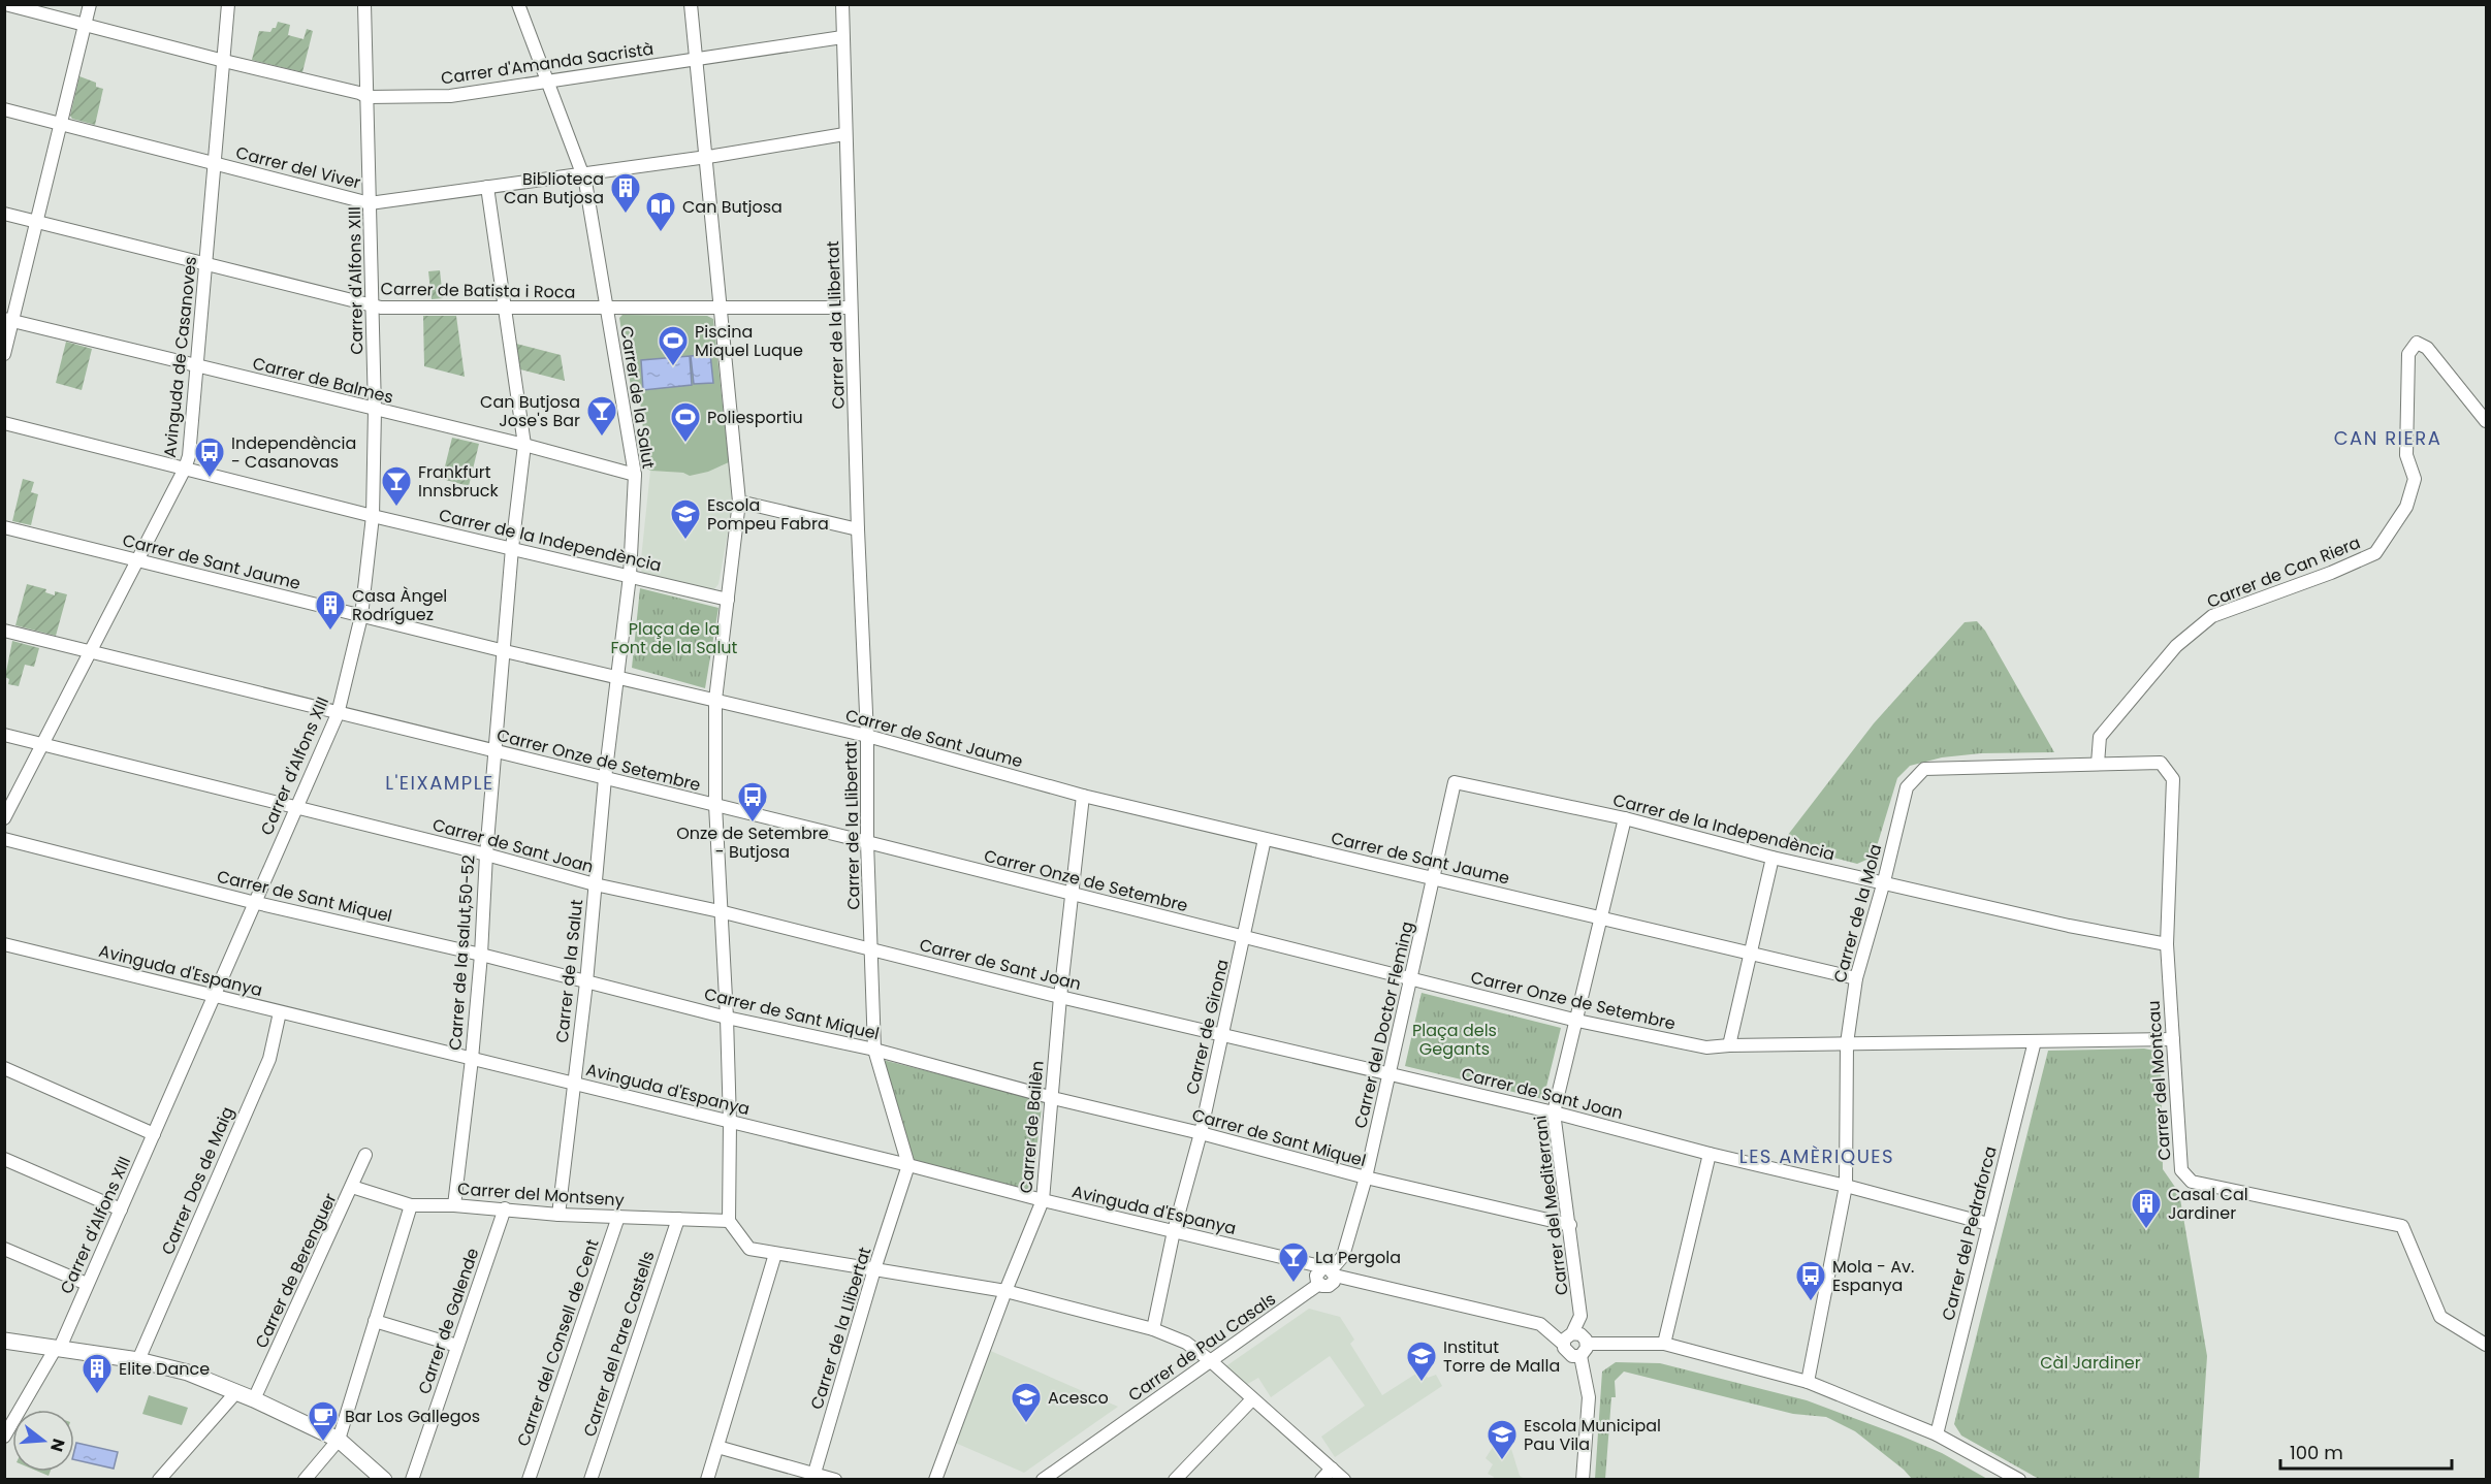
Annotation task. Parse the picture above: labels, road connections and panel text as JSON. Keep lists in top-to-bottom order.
{
  "streets": {
    "street": [
      "Carrer d'Amanda Sacristà",
      "Carrer del Viver",
      "Carrer d'Alfons XIII",
      "Carrer de Batista i Roca",
      "Carrer de la Llibertat",
      "Avinguda de Casanoves",
      "Carrer de Balmes",
      "Carrer de la Salut",
      "Carrer de la Independència",
      "Carrer de Sant Jaume",
      "Carrer de Can Riera",
      "Carrer Onze de Setembre",
      "Carrer de Sant Joan",
      "Carrer de Sant Miquel",
      "Carrer de la Mola",
      "Carrer de la salut,50-52",
      "Avinguda d'Espanya",
      "Carrer del Doctor Fleming",
      "Carrer de Girona",
      "Carrer del Montcau",
      "Carrer de Bailèn",
      "Carrer Dos de Maig",
      "Carrer del Montseny",
      "Carrer del Mediterrani",
      "Carrer del Pedraforca",
      "Carrer de Berenguer",
      "Carrer de Galende",
      "Carrer del Consell de Cent",
      "Carrer del Pare Castells",
      "Carrer de Pau Casals"
    ]
  },
  "crossings": [
    ["Carrer d'Amanda Sacristà", "Carrer d'Alfons XIII"],
    ["Carrer d'Amanda Sacristà", "Carrer de la Llibertat"],
    ["Carrer d'Amanda Sacristà", "Avinguda de Casanoves"],
    ["Carrer d'Amanda Sacristà", "Carrer de la Salut"],
    ["Carrer del Viver", "Carrer d'Alfons XIII"],
    ["Carrer del Viver", "Carrer de la Llibertat"],
    ["Carrer del Viver", "Avinguda de Casanoves"],
    ["Carrer del Viver", "Carrer de la Salut"],
    ["Carrer del Viver", "Carrer de la salut,50-52"],
    ["Carrer d'Alfons XIII", "Carrer de Batista i Roca"],
    ["Carrer d'Alfons XIII", "Carrer de Balmes"],
    ["Carrer d'Alfons XIII", "Carrer de la Independència"],
    ["Carrer d'Alfons XIII", "Carrer de Sant Jaume"],
    ["Carrer d'Alfons XIII", "Carrer Onze de Setembre"],
    ["Carrer d'Alfons XIII", "Carrer de Sant Joan"],
    ["Carrer d'Alfons XIII", "Carrer de Sant Miquel"],
    ["Carrer d'Alfons XIII", "Avinguda d'Espanya"],
    ["Carrer de Batista i Roca", "Carrer de la Llibertat"],
    ["Carrer de Batista i Roca", "Avinguda de Casanoves"],
    ["Carrer de Batista i Roca", "Carrer de la Salut"],
    ["Carrer de Batista i Roca", "Carrer de la salut,50-52"],
    ["Carrer de la Llibertat", "Carrer de Sant Jaume"],
    ["Carrer de la Llibertat", "Carrer Onze de Setembre"],
    ["Carrer de la Llibertat", "Carrer de Sant Joan"],
    ["Carrer de la Llibertat", "Carrer de Sant Miquel"],
    ["Carrer de la Llibertat", "Avinguda d'Espanya"],
    ["Avinguda de Casanoves", "Carrer de Balmes"],
    ["Avinguda de Casanoves", "Carrer de la Independència"],
    ["Avinguda de Casanoves", "Carrer de Sant Jaume"],
    ["Avinguda de Casanoves", "Carrer Onze de Setembre"],
    ["Avinguda de Casanoves", "Carrer de Sant Joan"],
    ["Carrer de Balmes", "Carrer de la Salut"],
    ["Carrer de Balmes", "Carrer de la salut,50-52"],
    ["Carrer de la Salut", "Carrer de la Independència"],
    ["Carrer de la Salut", "Carrer de Sant Jaume"],
    ["Carrer de la Salut", "Carrer Onze de Setembre"],
    ["Carrer de la Salut", "Carrer de Sant Joan"],
    ["Carrer de la Salut", "Carrer de Sant Miquel"],
    ["Carrer de la Salut", "Avinguda d'Espanya"],
    ["Carrer de la Salut", "Carrer del Montseny"],
    ["Carrer de la Independència", "Carrer de la Mola"],
    ["Carrer de la Independència", "Carrer de la salut,50-52"],
    ["Carrer de la Independència", "Carrer del Doctor Fleming"],
    ["Carrer de la Independència", "Carrer del Montcau"],
    ["Carrer de la Independència", "Carrer del Mediterrani"],
    ["Carrer de Sant Jaume", "Carrer de la Mola"],
    ["Carrer de Sant Jaume", "Carrer de la salut,50-52"],
    ["Carrer de Sant Jaume", "Carrer del Doctor Fleming"],
    ["Carrer de Sant Jaume", "Carrer de Girona"],
    ["Carrer de Sant Jaume", "Carrer de Bailèn"],
    ["Carrer de Sant Jaume", "Carrer del Mediterrani"],
    ["Carrer de Can Riera", "Carrer de la Mola"],
    ["Carrer Onze de Setembre", "Carrer de la Mola"],
    ["Carrer Onze de Setembre", "Carrer de la salut,50-52"],
    ["Carrer Onze de Setembre", "Carrer del Doctor Fleming"],
    ["Carrer Onze de Setembre", "Carrer de Girona"],
    ["Carrer Onze de Setembre", "Carrer del Montcau"],
    ["Carrer Onze de Setembre", "Carrer de Bailèn"],
    ["Carrer Onze de Setembre", "Carrer del Mediterrani"],
    ["Carrer Onze de Setembre", "Carrer del Pedraforca"],
    ["Carrer de Sant Joan", "Carrer de la Mola"],
    ["Carrer de Sant Joan", "Carrer de la salut,50-52"],
    ["Carrer de Sant Joan", "Carrer del Doctor Fleming"],
    ["Carrer de Sant Joan", "Carrer de Girona"],
    ["Carrer de Sant Joan", "Carrer de Bailèn"],
    ["Carrer de Sant Joan", "Carrer del Mediterrani"],
    ["Carrer de Sant Joan", "Carrer del Pedraforca"],
    ["Carrer de Sant Miquel", "Carrer de la salut,50-52"],
    ["Carrer de Sant Miquel", "Carrer del Doctor Fleming"],
    ["Carrer de Sant Miquel", "Carrer de Girona"],
    ["Carrer de Sant Miquel", "Carrer de Bailèn"],
    ["Carrer de Sant Miquel", "Carrer del Mediterrani"],
    ["Carrer de la Mola", "Carrer del Montcau"],
    ["Carrer de la salut,50-52", "Avinguda d'Espanya"],
    ["Carrer de la salut,50-52", "Carrer del Montseny"],
    ["Avinguda d'Espanya", "Carrer del Doctor Fleming"],
    ["Avinguda d'Espanya", "Carrer de Girona"],
    ["Avinguda d'Espanya", "Carrer de Bailèn"],
    ["Avinguda d'Espanya", "Carrer Dos de Maig"],
    ["Avinguda d'Espanya", "Carrer del Mediterrani"],
    ["Avinguda d'Espanya", "Carrer de Pau Casals"],
    ["Carrer del Doctor Fleming", "Carrer de Pau Casals"],
    ["Carrer del Montseny", "Carrer de Berenguer"],
    ["Carrer del Montseny", "Carrer de Galende"],
    ["Carrer del Montseny", "Carrer del Consell de Cent"],
    ["Carrer del Montseny", "Carrer del Pare Castells"]
  ],
  "districts": ["CAN RIERA", "L'EIXAMPLE", "LES AMÈRIQUES"],
  "parks": ["Plaça de la Font de la Salut", "Plaça dels Gegants", "Càl Jardiner"],
  "places": {
    "building": [
      "Biblioteca Can Butjosa",
      "Casa Àngel Rodríguez",
      "Casal Cal Jardiner",
      "Elite Dance"
    ],
    "library": ["Can Butjosa"],
    "sports": ["Piscina Miquel Luque", "Poliesportiu"],
    "bar": ["Can Butjosa Jose's Bar", "Frankfurt Innsbruck", "La Pergola"],
    "bus stop": ["Independència - Casanovas", "Onze de Setembre - Butjosa", "Mola - Av. Espanya"],
    "school or university": [
      "Escola Pompeu Fabra",
      "Institut Torre de Malla",
      "Acesco",
      "Escola Municipal Pau Vila"
    ],
    "cafe": ["Bar Los Gallegos"]
  },
  "scale_bar": "100 m",
  "north": "right"
}
